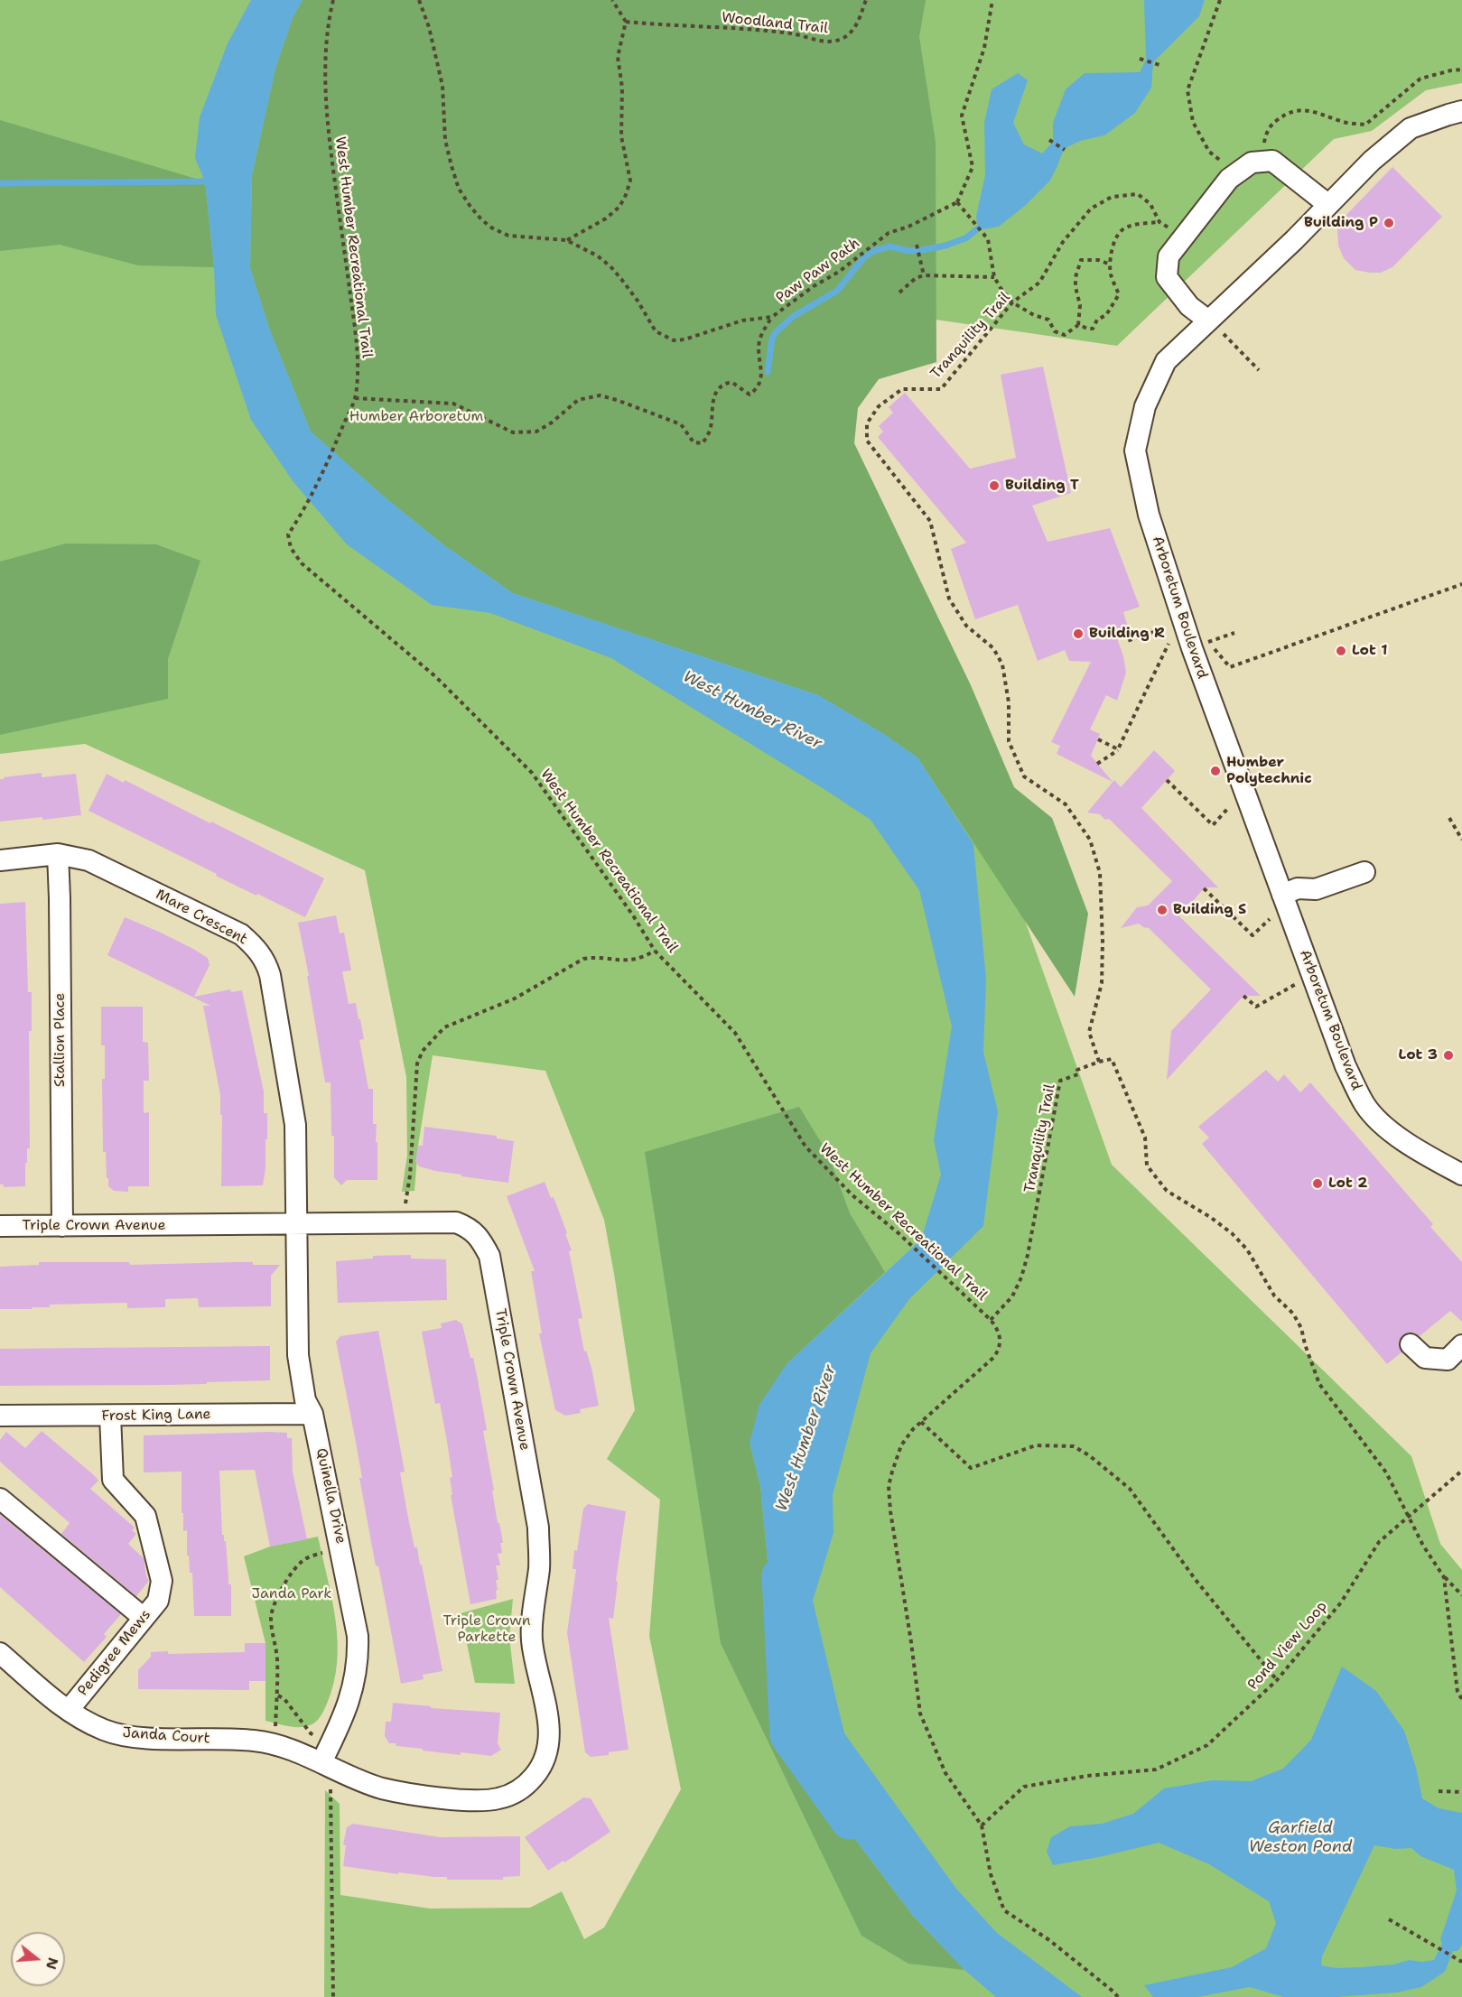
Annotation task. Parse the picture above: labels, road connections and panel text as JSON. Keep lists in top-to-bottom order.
{
  "streets": {
    "street": [
      "Arboretum Boulevard",
      "Mare Crescent",
      "Stallion Place",
      "Triple Crown Avenue",
      "Frost King Lane",
      "Quinella Drive",
      "Pedigree Mews",
      "Janda Court"
    ],
    "path": [
      "Woodland Trail",
      "West Humber Recreational Trail",
      "Paw Paw Path",
      "Tranquility Trail",
      "Pond View Loop"
    ]
  },
  "crossings": [
    ["West Humber Recreational Trail", "Tranquility Trail"],
    ["West Humber Recreational Trail", "Pond View Loop"],
    ["Mare Crescent", "Stallion Place"],
    ["Mare Crescent", "Triple Crown Avenue"],
    ["Mare Crescent", "Quinella Drive"],
    ["Stallion Place", "Triple Crown Avenue"],
    ["Triple Crown Avenue", "Quinella Drive"],
    ["Triple Crown Avenue", "Janda Court"],
    ["Frost King Lane", "Quinella Drive"],
    ["Frost King Lane", "Pedigree Mews"],
    ["Quinella Drive", "Janda Court"],
    ["Pedigree Mews", "Janda Court"]
  ],
  "water": ["West Humber River", "Garfield Weston Pond"],
  "parks": ["Humber Arboretum", "Janda Park", "Triple Crown Parkette"],
  "places": [
    "Building P",
    "Building T",
    "Building R",
    "Lot 1",
    "Humber Polytechnic",
    "Building S",
    "Lot 3",
    "Lot 2"
  ],
  "north": "right"
}
